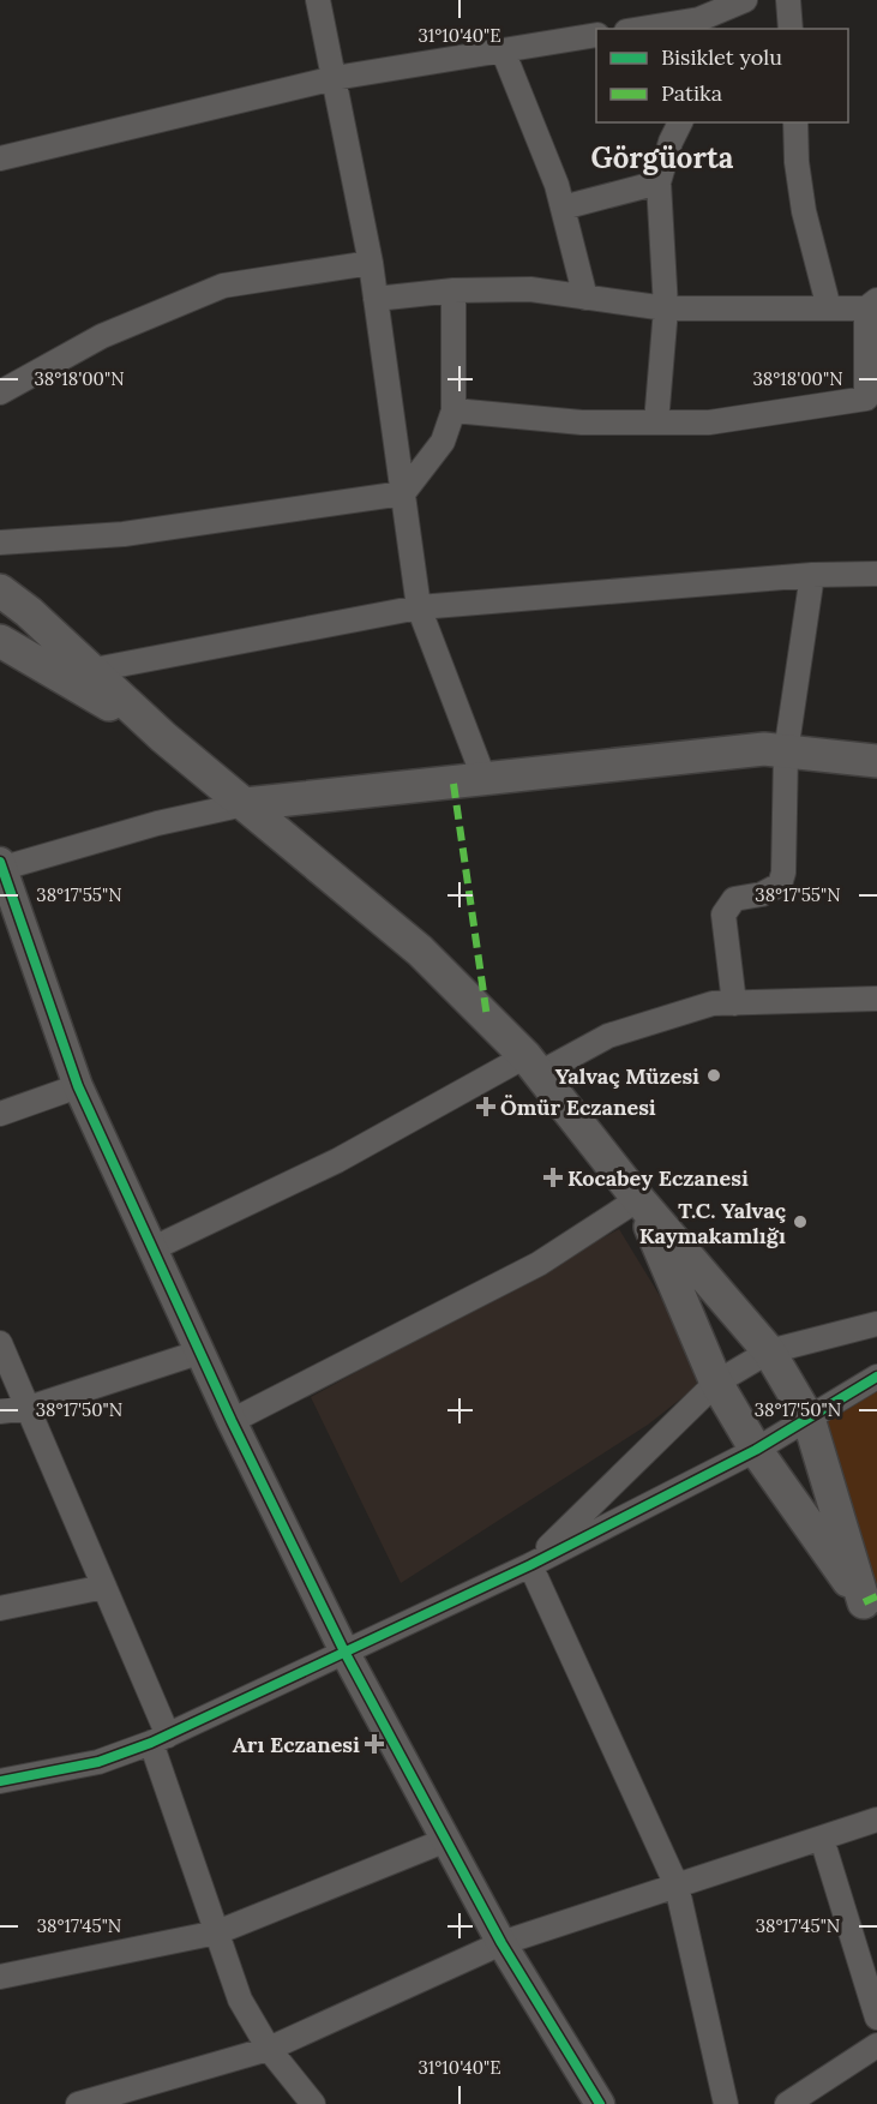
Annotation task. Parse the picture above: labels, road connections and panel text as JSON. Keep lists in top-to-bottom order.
{
  "districts": ["Görgüorta"],
  "places": {
    "other": ["Yalvaç Müzesi", "T.C. Yalvaç Kaymakamlığı"],
    "health": ["Ömür Eczanesi", "Kocabey Eczanesi", "Arı Eczanesi"]
  },
  "legend": ["Bisiklet yolu", "Patika"],
  "coordinates": [
    "31°10'40\"E",
    "38°18'00\"N",
    "38°17'55\"N",
    "38°17'50\"N",
    "38°17'45\"N"
  ]
}
